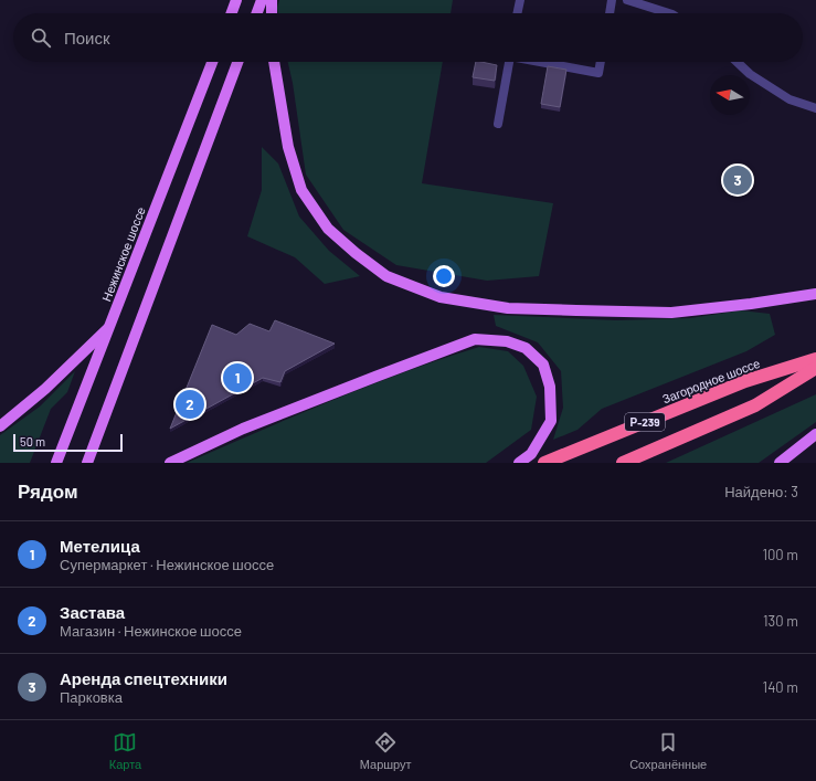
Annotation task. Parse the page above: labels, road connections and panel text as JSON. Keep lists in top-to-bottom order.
{
  "streets": {
    "highway": ["Загородное шоссе", "Р-239"],
    "main road": ["Нежинское шоссе"]
  },
  "scale_bar": "50 m",
  "north": "left",
  "page": {
    "search": "Поиск",
    "pins": ["3", "1", "2"],
    "scale": "50 m",
    "heading": ["Рядом", "Найдено: 3"],
    "list": [
      {
        "mark": "1",
        "name": "Метелица",
        "note": "Супермаркет · Нежинское шоссе",
        "value": "100 m"
      },
      {
        "mark": "2",
        "name": "Застава",
        "note": "Магазин · Нежинское шоссе",
        "value": "130 m"
      },
      {
        "mark": "3",
        "name": "Аренда спецтехники",
        "note": "Парковка",
        "value": "140 m"
      }
    ],
    "nav": ["Карта", "Маршрут", "Сохранённые"]
  }
}
